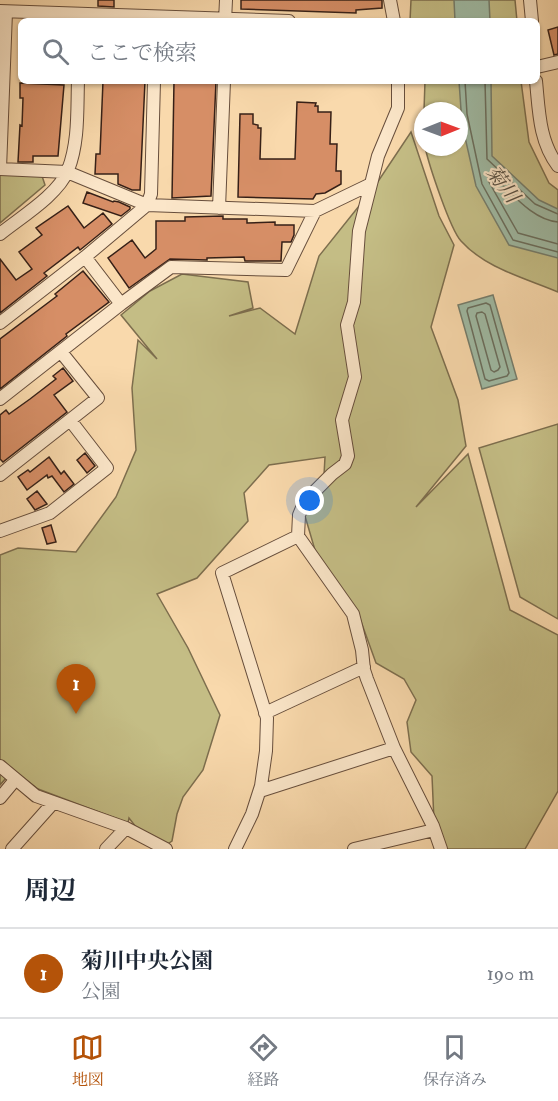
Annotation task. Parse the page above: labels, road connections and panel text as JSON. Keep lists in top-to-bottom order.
{
  "water": ["菊川"],
  "north": "right",
  "page": {
    "search": "ここで検索",
    "pins": "1",
    "heading": "周辺",
    "list": [
      {
        "mark": "1",
        "name": "菊川中央公園",
        "note": "公園",
        "value": "190 m"
      }
    ],
    "nav": ["地図", "経路", "保存済み"]
  }
}
